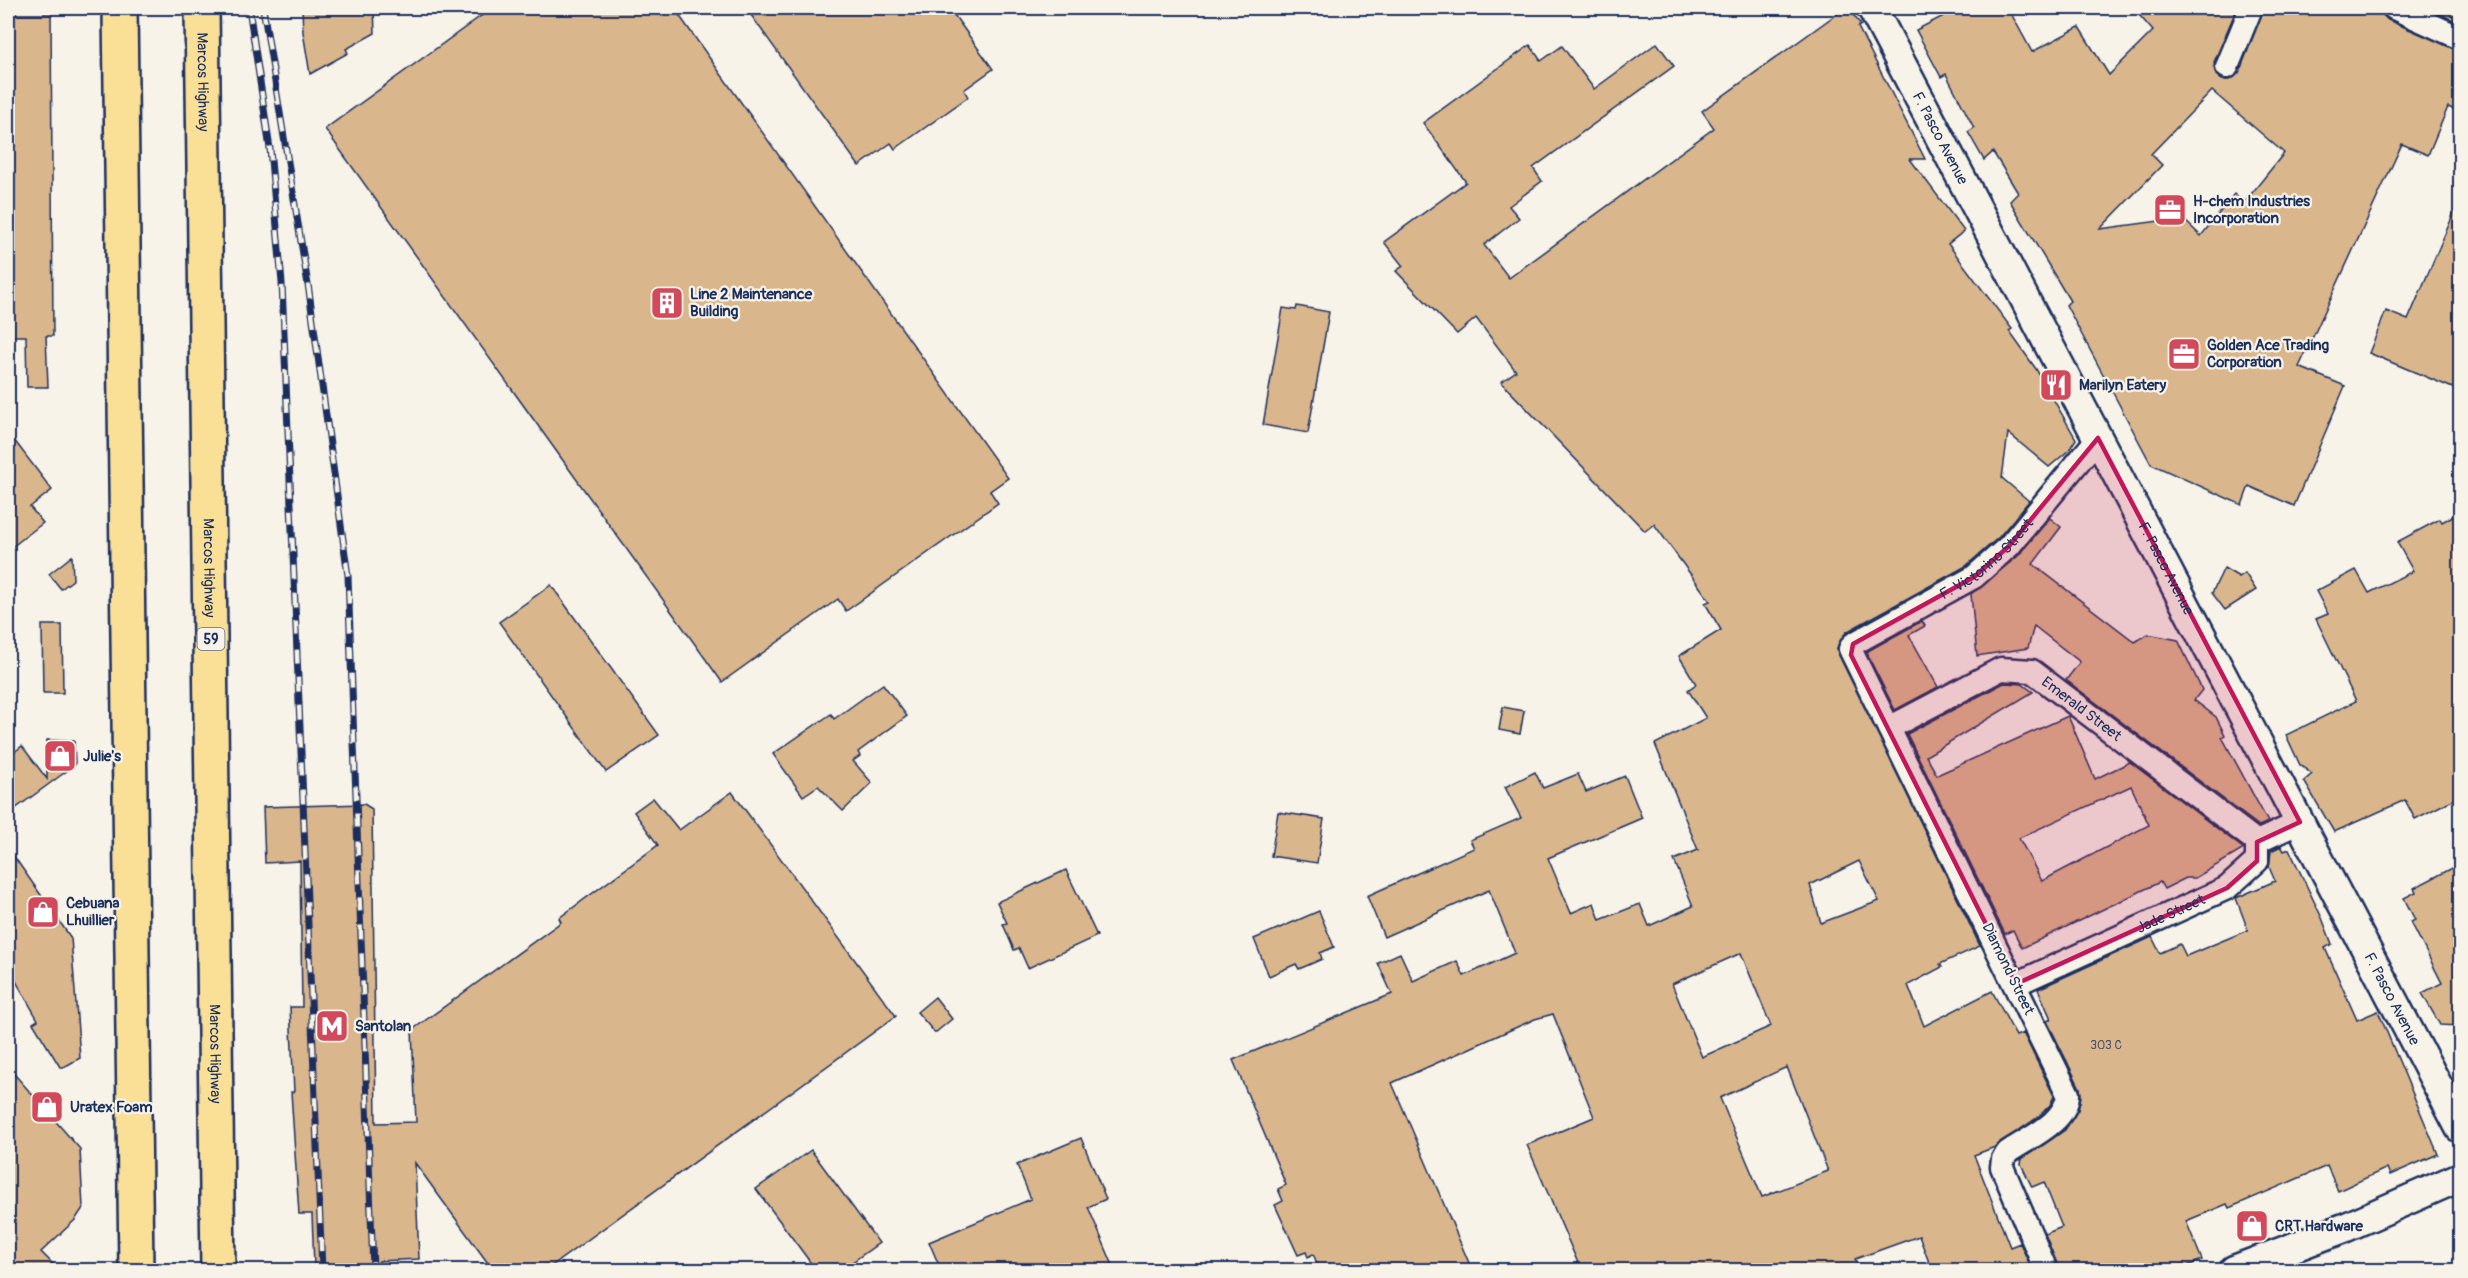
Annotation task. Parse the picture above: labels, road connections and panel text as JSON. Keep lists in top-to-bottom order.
{
  "streets": {
    "main road": ["Marcos Highway", "59"],
    "street": [
      "F. Pasco Avenue",
      "F. Victorino Street",
      "Emerald Street",
      "Jade Street",
      "Diamond Street"
    ]
  },
  "crossings": [
    ["F. Pasco Avenue", "F. Victorino Street"],
    ["F. Victorino Street", "Diamond Street"],
    ["Emerald Street", "Jade Street"],
    ["Emerald Street", "Diamond Street"],
    ["Jade Street", "Diamond Street"]
  ],
  "places": {
    "office": ["H-chem Industries Incorporation", "Golden Ace Trading Corporation"],
    "building": ["Line 2 Maintenance Building"],
    "restaurant": ["Marilyn Eatery"],
    "shop": [
      "Julie's",
      "Cebuana Lhuillier",
      "Uratex Foam",
      "CRT Hardware"
    ],
    "metro station": ["Santolan"]
  },
  "house_numbers": ["303 C"]
}
